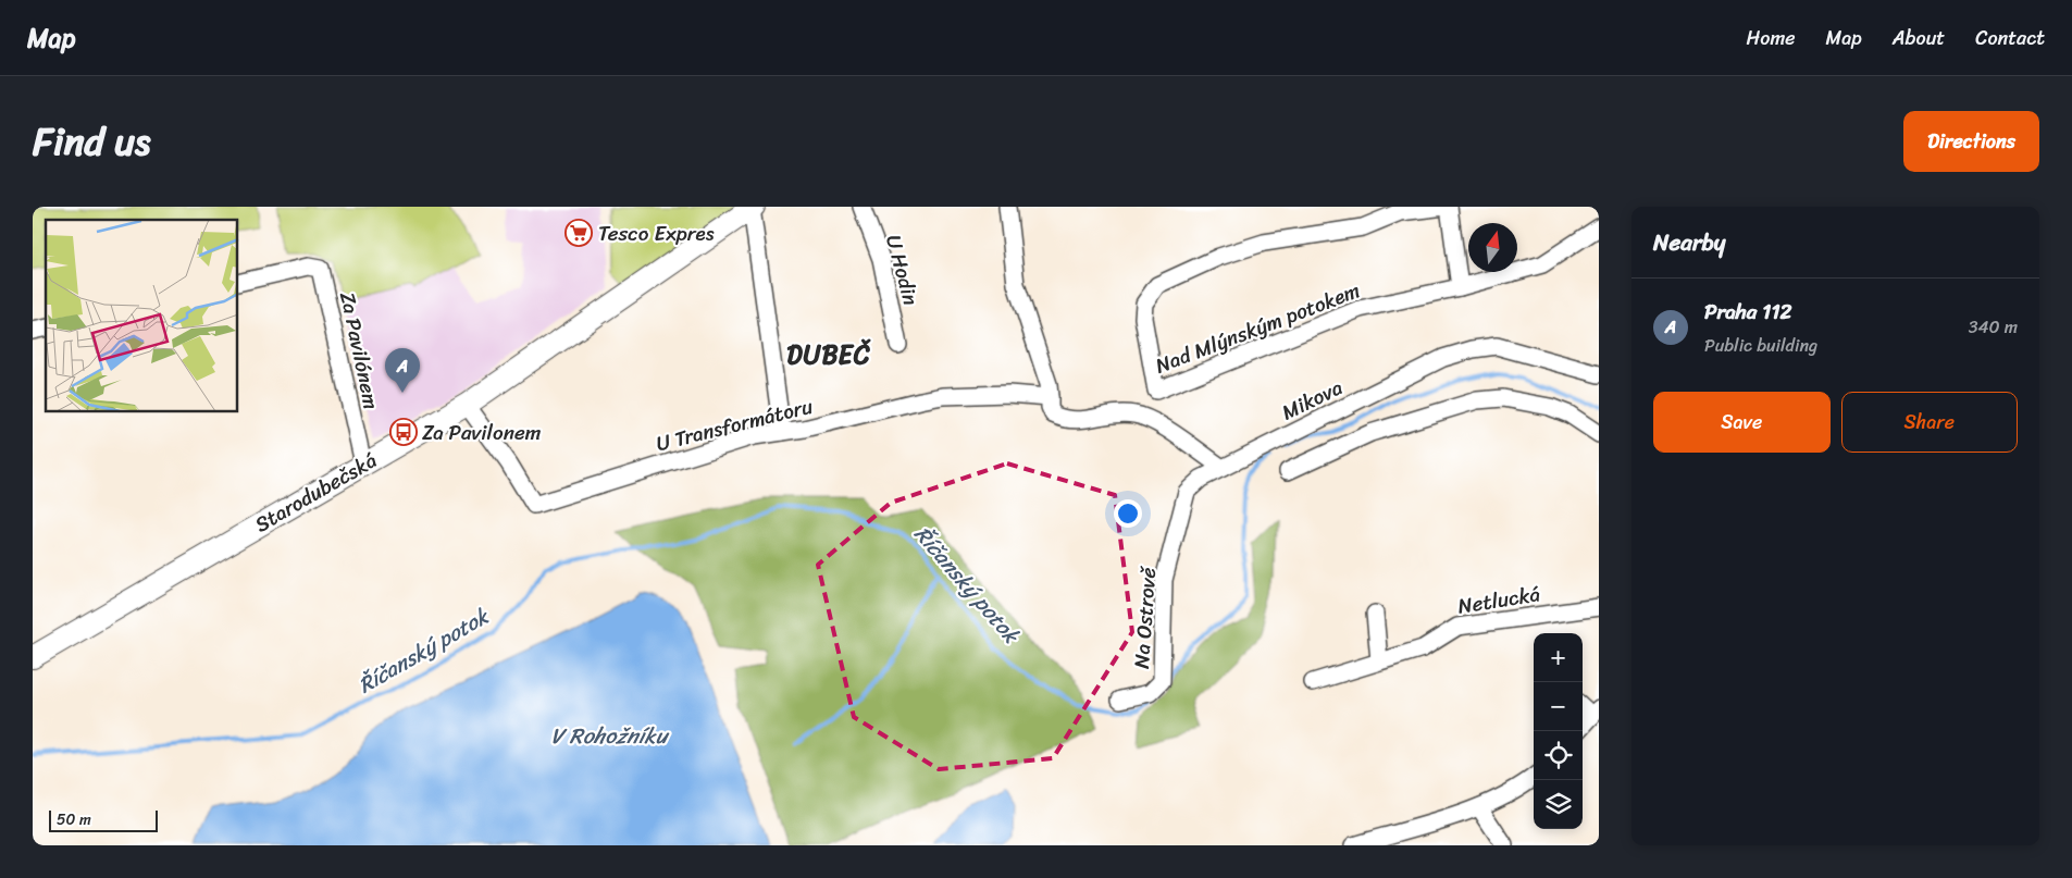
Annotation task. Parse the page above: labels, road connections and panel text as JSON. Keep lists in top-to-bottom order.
{
  "streets": {
    "street": [
      "U Hodin",
      "Nad Mlýnským potokem",
      "Za Pavilónem",
      "Mikova",
      "U Transformátoru",
      "Starodubečská",
      "Netlucká",
      "Na Ostrově"
    ]
  },
  "crossings": [
    ["Za Pavilónem", "Starodubečská"],
    ["Mikova", "Na Ostrově"],
    ["U Transformátoru", "Starodubečská"]
  ],
  "districts": ["DUBEČ"],
  "water": ["Říčanský potok", "V Rohožníku"],
  "places": {
    "supermarket": ["Tesco Expres"],
    "bus stop": ["Za Pavilonem"]
  },
  "scale_bar": "50 m",
  "north": "top",
  "page": {
    "header": "Map",
    "nav": [
      "Home",
      "Map",
      "About",
      "Contact"
    ],
    "title": "Find us",
    "buttons": [
      "Directions",
      ["Save", "Share"]
    ],
    "heading": "Nearby",
    "list": [
      {
        "mark": "A",
        "name": "Praha 112",
        "note": "Public building",
        "value": "340 m"
      }
    ],
    "pins": "A",
    "map_buttons": ["+", "−"],
    "scale": "50 m"
  }
}
